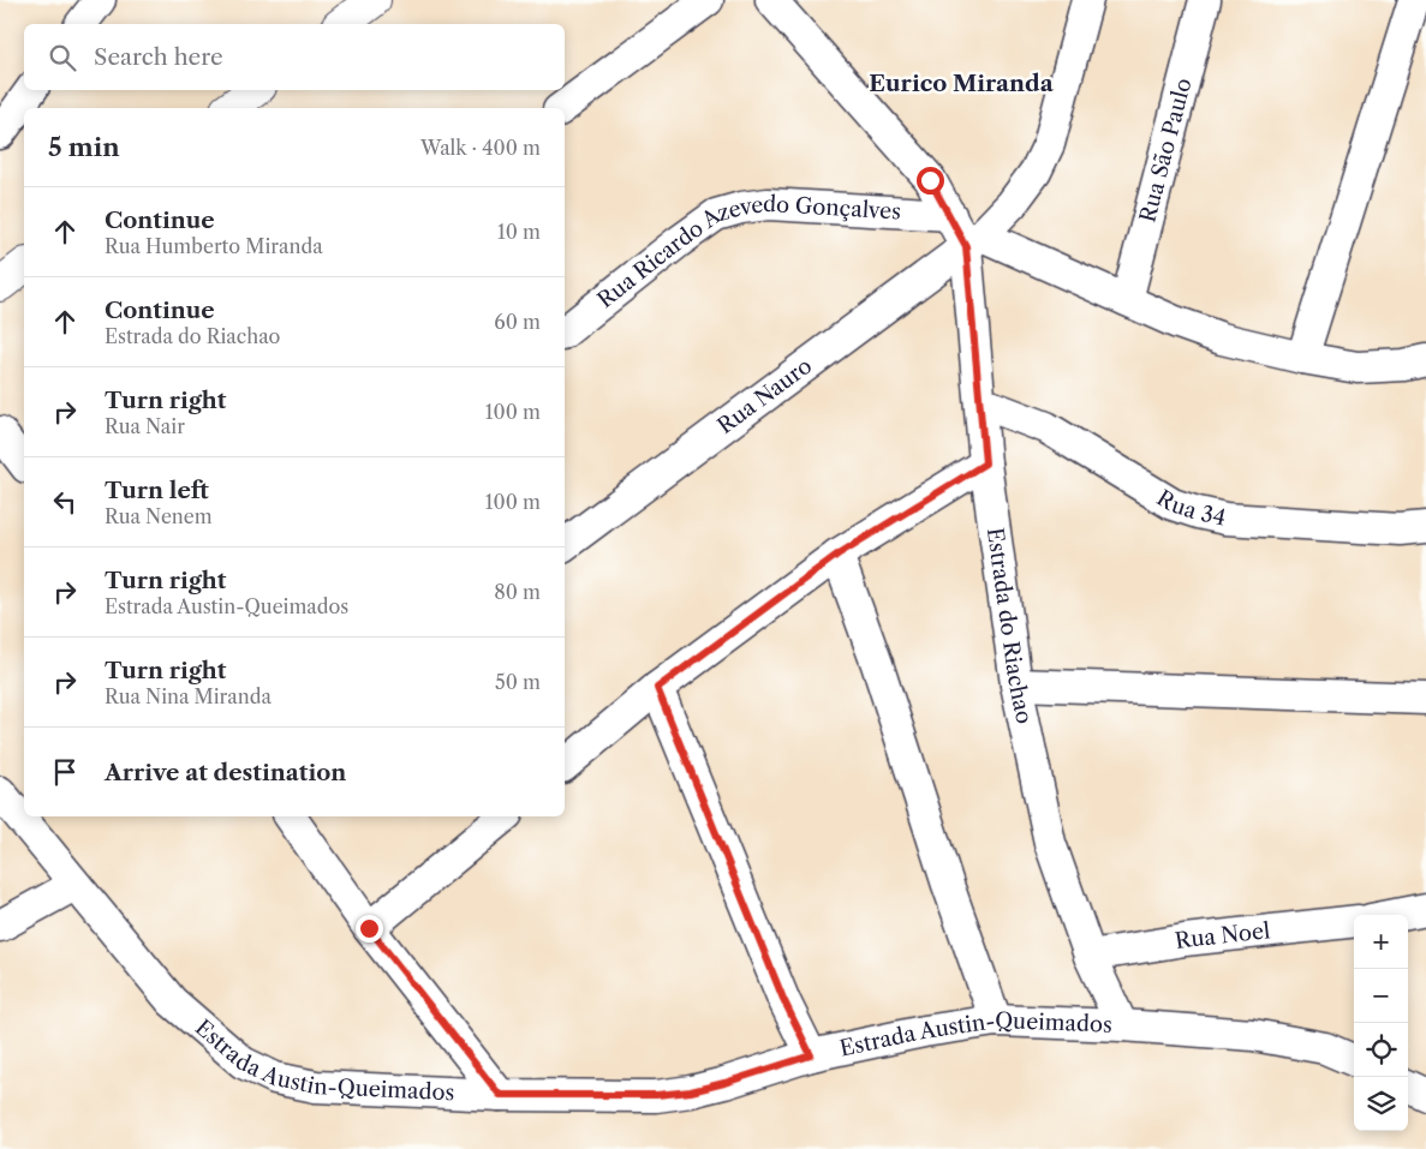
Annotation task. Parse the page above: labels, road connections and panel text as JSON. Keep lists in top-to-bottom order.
{
  "streets": {
    "street": [
      "Rua São Paulo",
      "Rua Ricardo Azevedo Gonçalves",
      "Rua Nauro",
      "Rua 34",
      "Estrada do Riachao",
      "Rua Noel",
      "Estrada Austin-Queimados"
    ]
  },
  "crossings": [
    ["Rua Ricardo Azevedo Gonçalves", "Estrada do Riachao"],
    ["Rua Nauro", "Estrada do Riachao"],
    ["Rua 34", "Estrada do Riachao"],
    ["Estrada do Riachao", "Rua Noel"],
    ["Estrada do Riachao", "Estrada Austin-Queimados"]
  ],
  "districts": ["Eurico Miranda"],
  "page": {
    "search": "Search here",
    "heading": ["5 min", "Walk · 400 m"],
    "list": [
      ["Continue", "Rua Humberto Miranda", "10 m"],
      ["Continue", "Estrada do Riachao", "60 m"],
      ["Turn right", "Rua Nair", "100 m"],
      ["Turn left", "Rua Nenem", "100 m"],
      ["Turn right", "Estrada Austin-Queimados", "80 m"],
      ["Turn right", "Rua Nina Miranda", "50 m"],
      "Arrive at destination"
    ],
    "map_buttons": ["+", "−"]
  }
}
